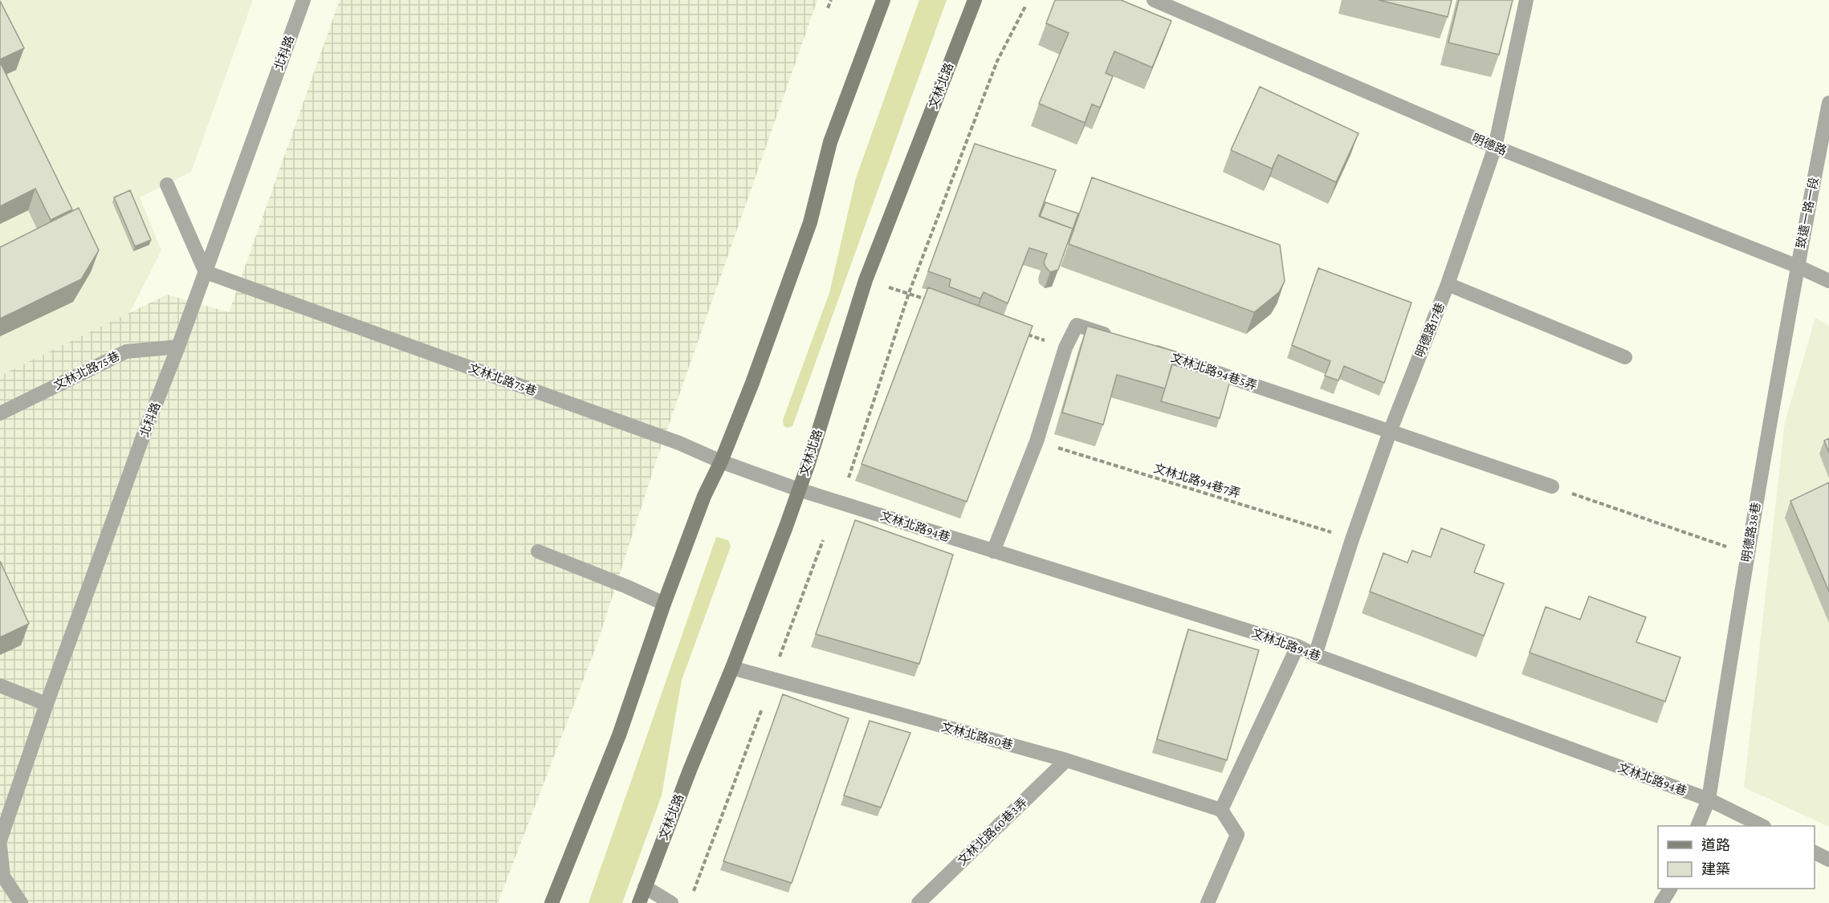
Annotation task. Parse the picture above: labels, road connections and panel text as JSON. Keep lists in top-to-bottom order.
{
  "streets": {
    "main road": ["文林北路"],
    "street": [
      "北科路",
      "明德路",
      "致遠一路一段",
      "明德路17巷",
      "文林北路75巷",
      "文林北路94巷5弄",
      "文林北路94巷",
      "明德路38巷",
      "文林北路80巷",
      "文林北路60巷3弄"
    ],
    "path": ["文林北路94巷7弄"]
  },
  "crossings": [
    ["北科路", "文林北路75巷"],
    ["文林北路", "文林北路75巷"],
    ["文林北路", "文林北路94巷"],
    ["文林北路", "文林北路80巷"],
    ["明德路", "致遠一路一段"],
    ["明德路", "明德路17巷"],
    ["明德路", "明德路38巷"],
    ["致遠一路一段", "明德路38巷"],
    ["明德路17巷", "文林北路94巷5弄"],
    ["明德路17巷", "文林北路94巷7弄"],
    ["明德路17巷", "文林北路94巷"],
    ["文林北路75巷", "文林北路94巷"],
    ["文林北路94巷", "明德路38巷"],
    ["文林北路80巷", "文林北路60巷3弄"]
  ],
  "legend": ["道路", "建築"]
}
